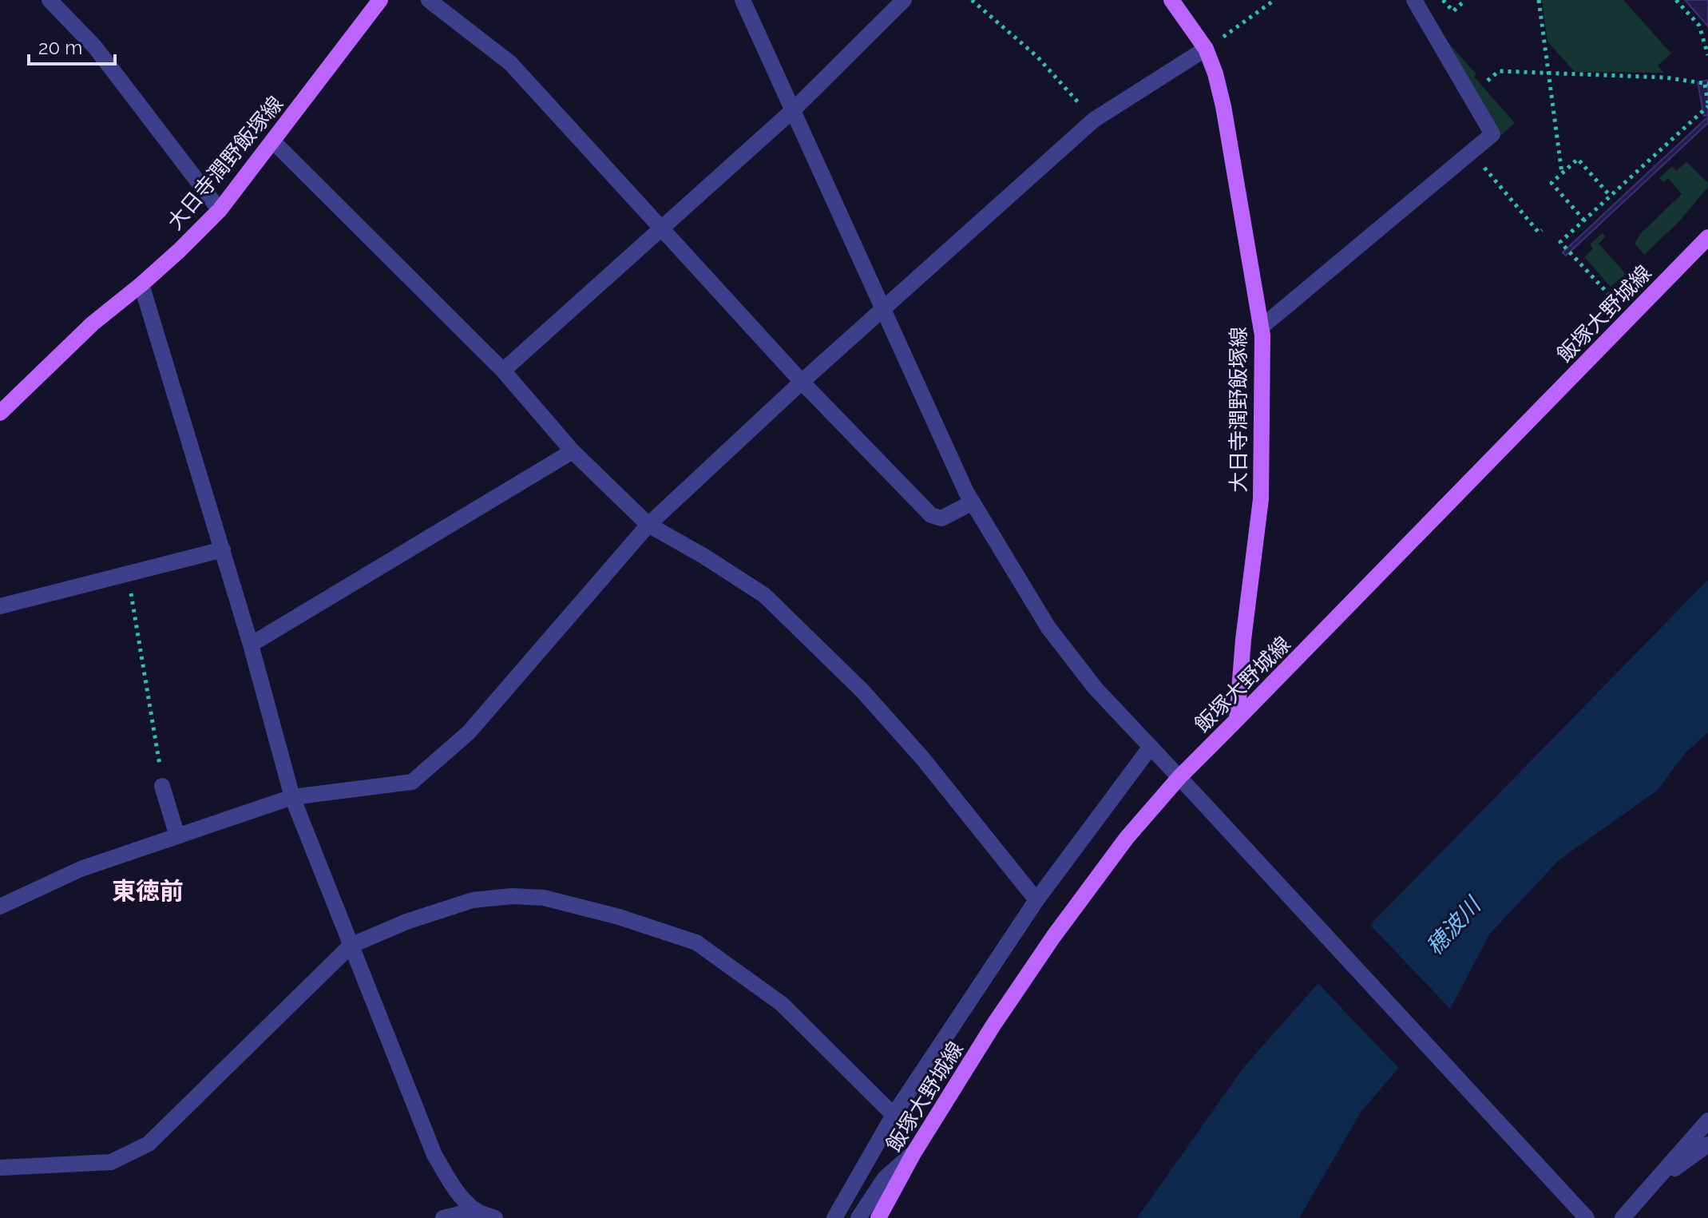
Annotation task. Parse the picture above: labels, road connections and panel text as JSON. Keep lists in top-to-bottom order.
{
  "streets": {
    "main road": ["大日寺潤野飯塚線", "飯塚大野城線"]
  },
  "crossings": [
    ["大日寺潤野飯塚線", "飯塚大野城線"]
  ],
  "districts": ["東徳前"],
  "water": ["穂波川"],
  "scale_bar": "20 m"
}
